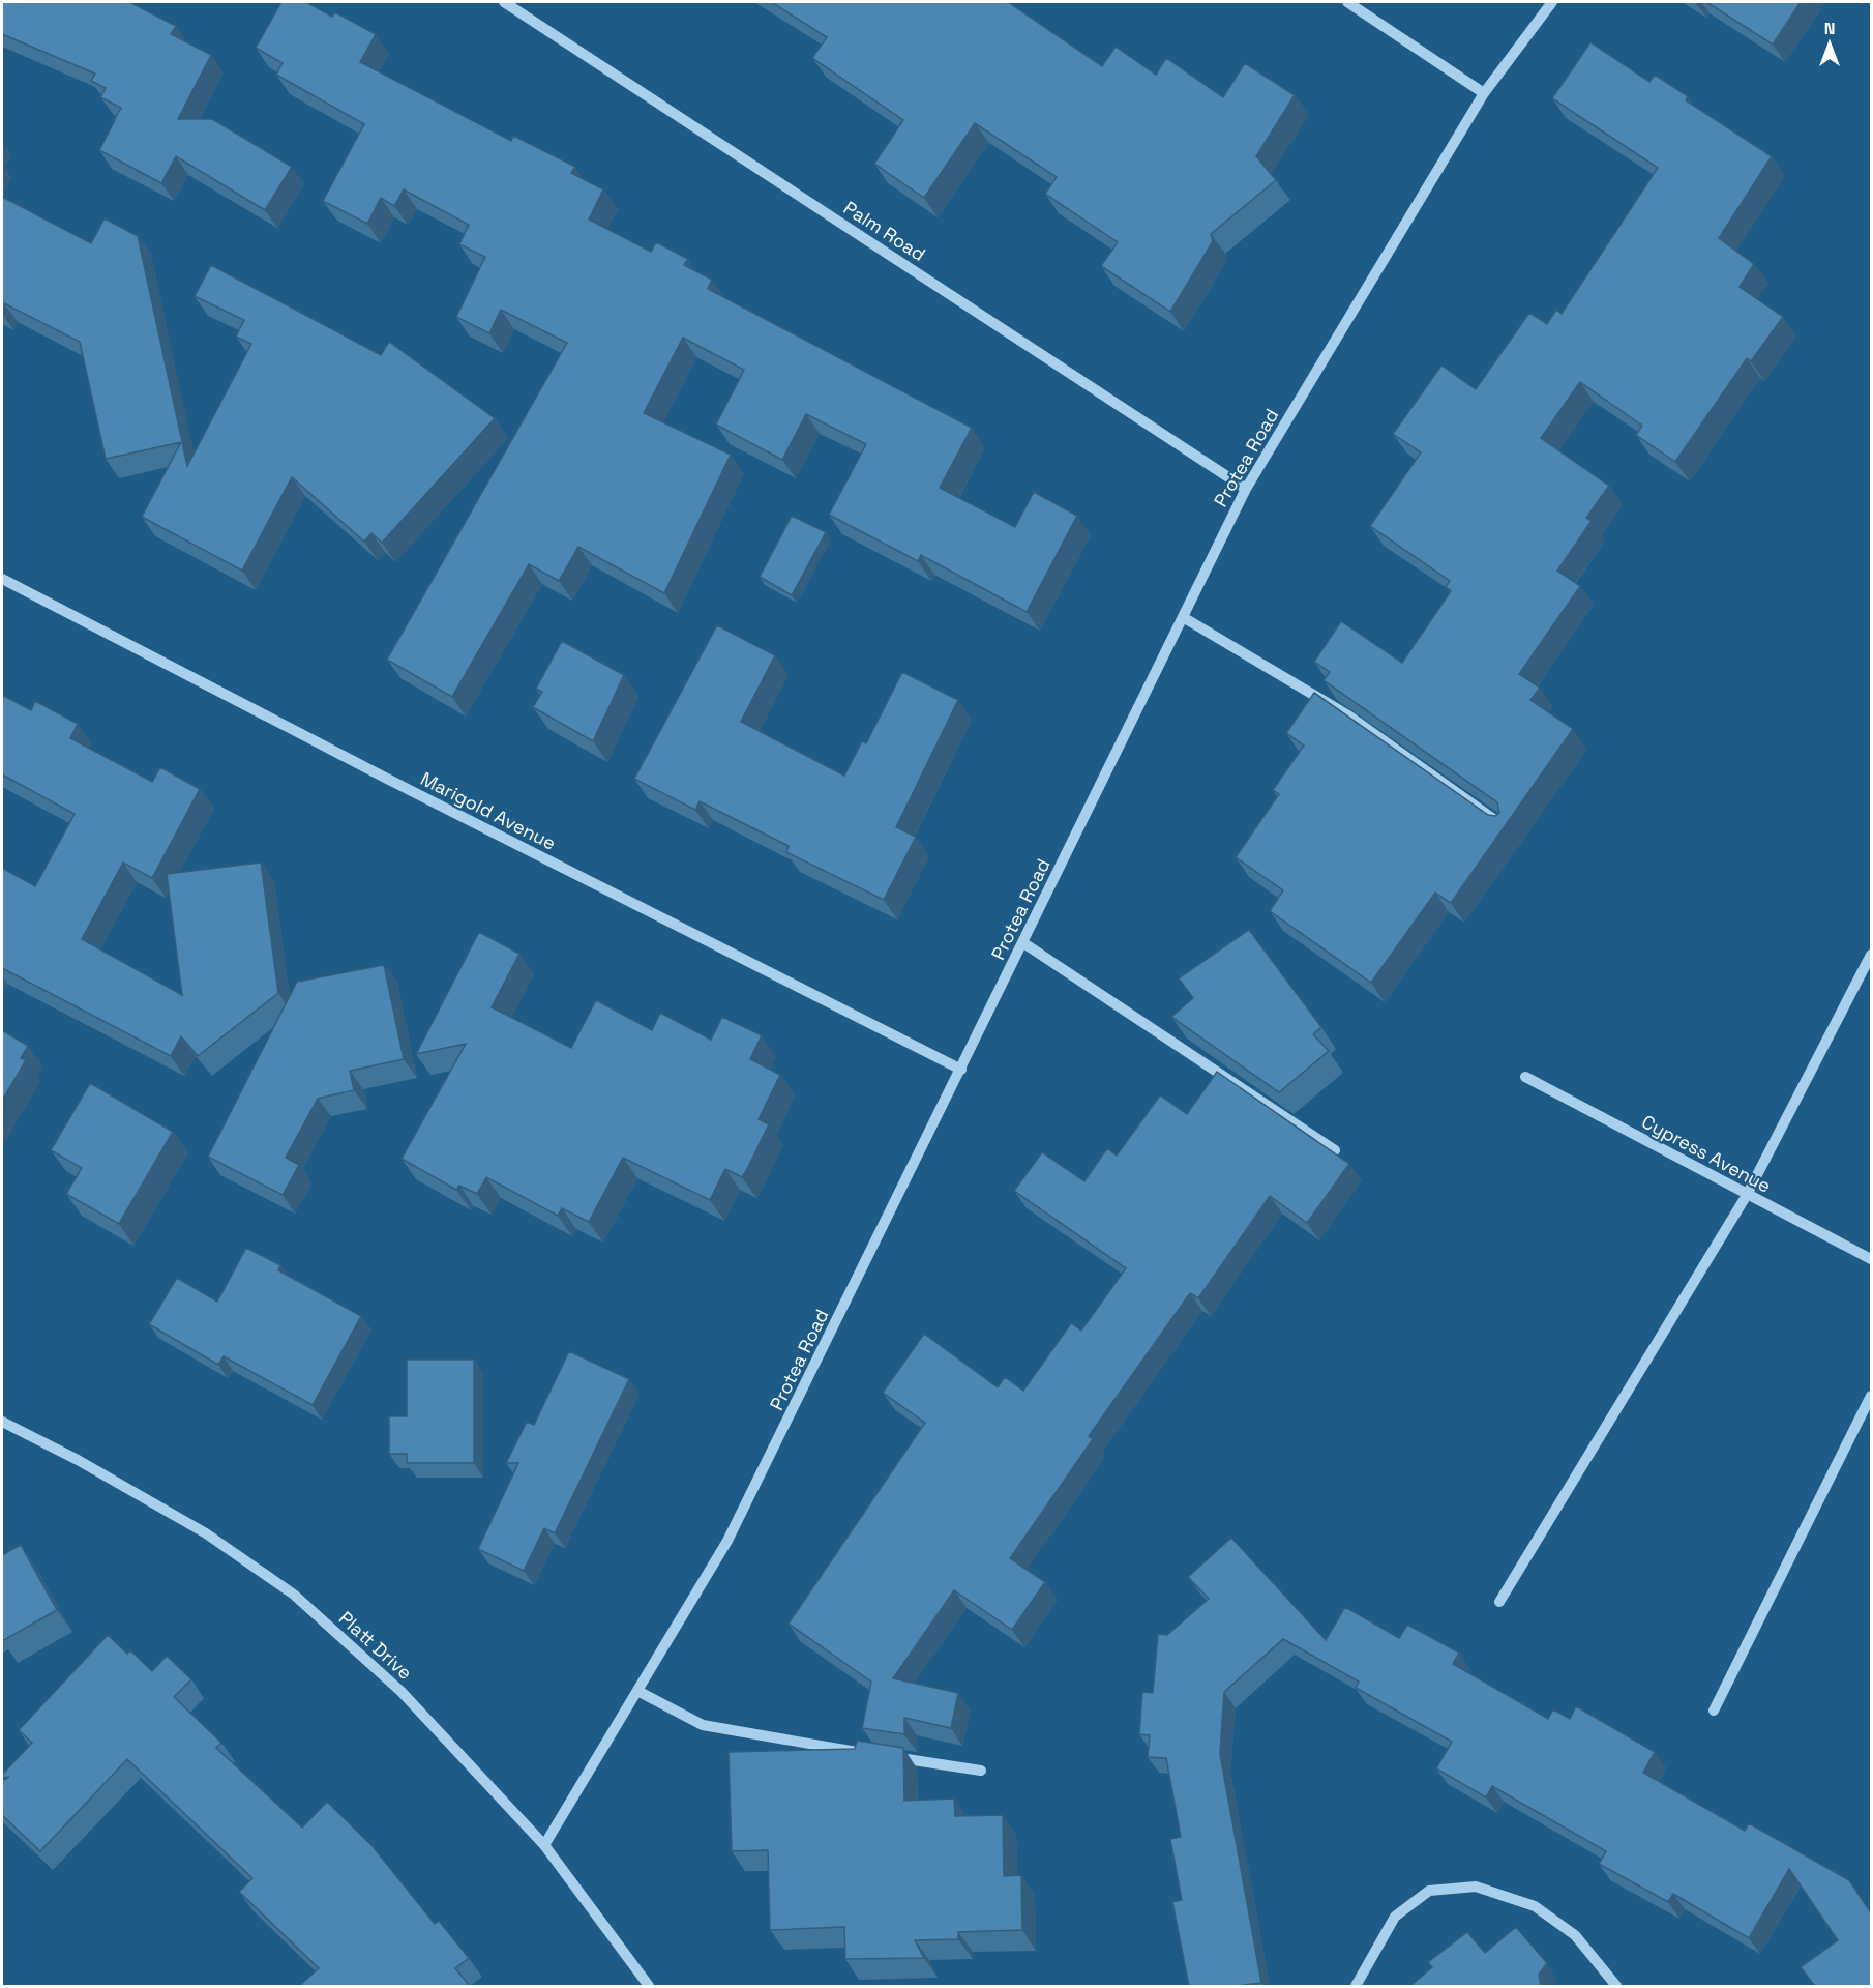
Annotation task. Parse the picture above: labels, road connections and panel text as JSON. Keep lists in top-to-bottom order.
{
  "streets": {
    "street": [
      "Palm Road",
      "Protea Road",
      "Marigold Avenue",
      "Cypress Avenue",
      "Platt Drive"
    ]
  },
  "crossings": [
    ["Palm Road", "Protea Road"],
    ["Protea Road", "Marigold Avenue"],
    ["Protea Road", "Platt Drive"]
  ],
  "north": "top"
}
